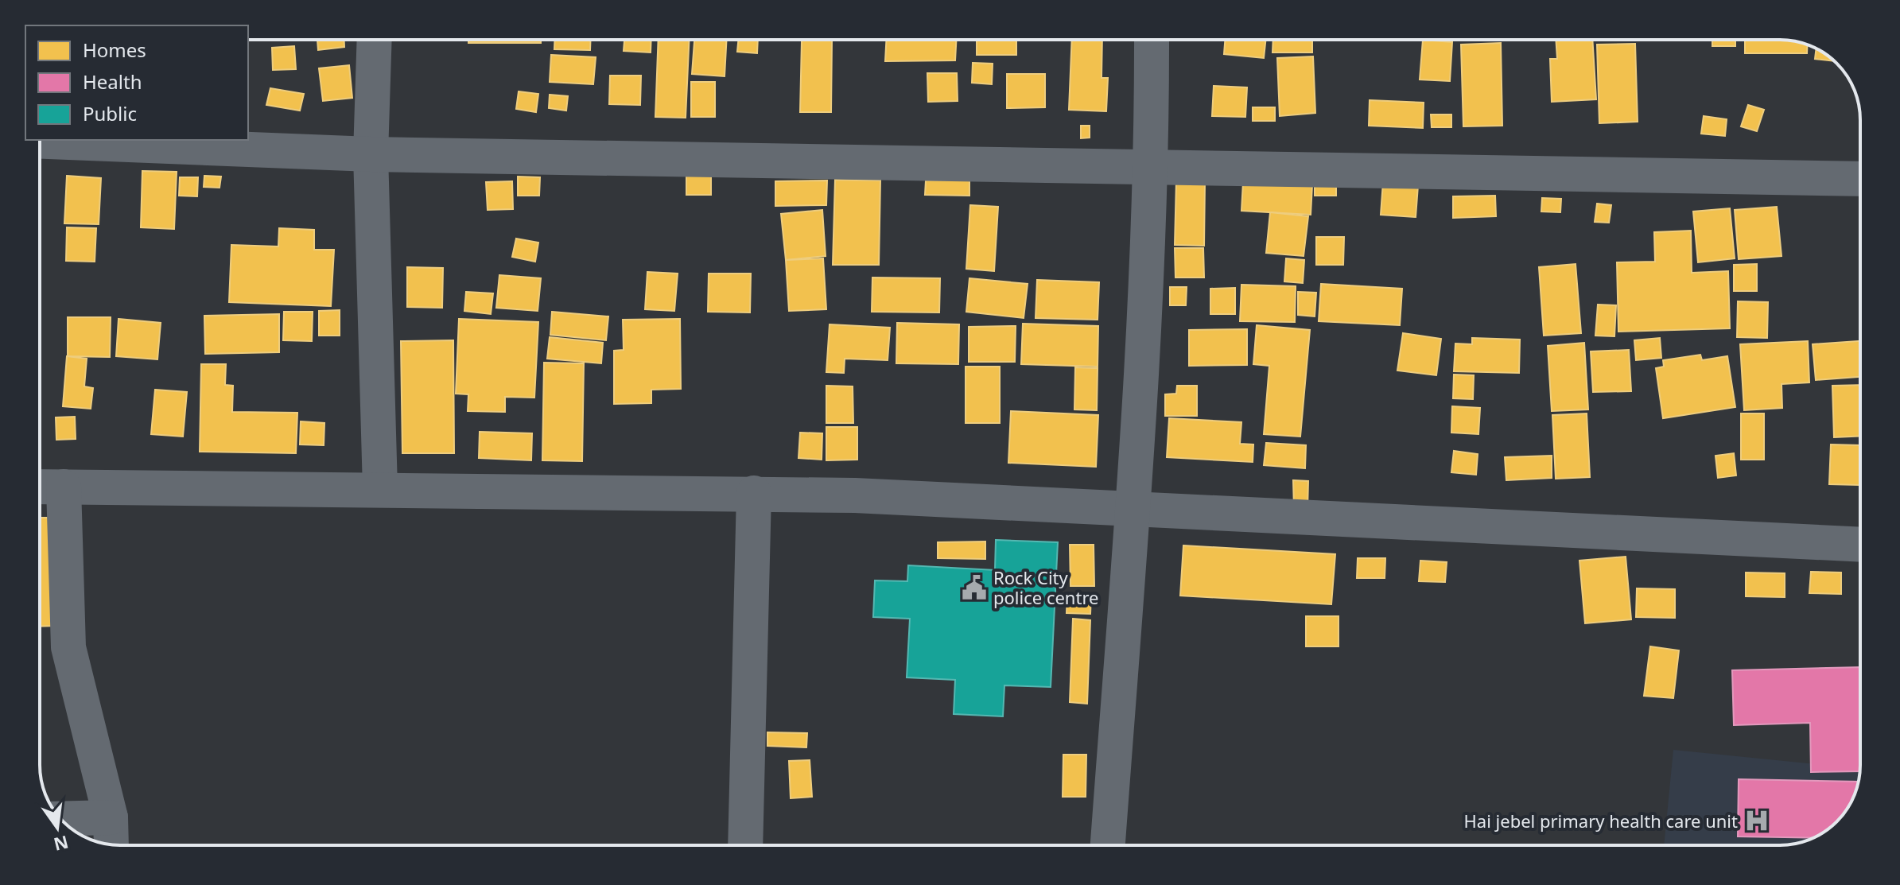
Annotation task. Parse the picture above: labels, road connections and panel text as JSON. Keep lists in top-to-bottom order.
{
  "places": {
    "public building": ["Rock City police centre"],
    "hospital": ["Hai jebel primary health care unit"]
  },
  "legend": ["Homes", "Health", "Public"],
  "north": "bottom"
}
